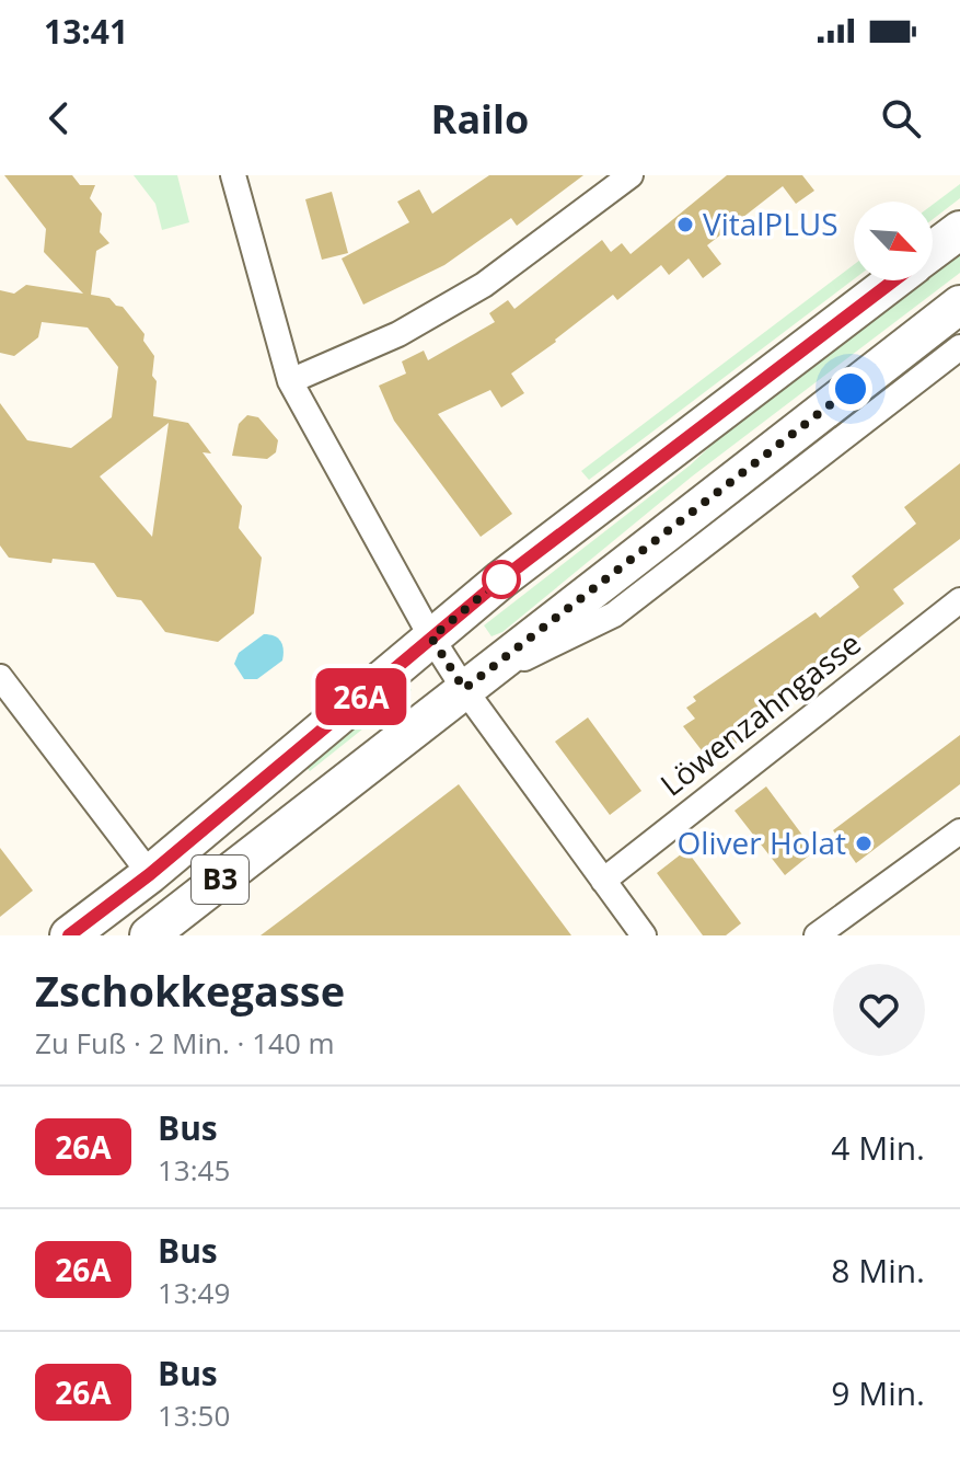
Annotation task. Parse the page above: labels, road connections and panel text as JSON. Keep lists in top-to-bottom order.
{
  "streets": {
    "main road": ["B3"],
    "street": ["Löwenzahngasse"]
  },
  "places": ["VitalPLUS", "Oliver Holat"],
  "lines": ["bus line 26A"],
  "north": "bottom right",
  "page": {
    "status": "13:41",
    "header": "Railo",
    "on_map": "26A",
    "heading": ["Zschokkegasse", "Zu Fuß · 2 Min. · 140 m"],
    "list": [
      {
        "mark": "26A",
        "name": "Bus",
        "note": "13:45",
        "value": "4 Min."
      },
      {
        "mark": "26A",
        "name": "Bus",
        "note": "13:49",
        "value": "8 Min."
      },
      {
        "mark": "26A",
        "name": "Bus",
        "note": "13:50",
        "value": "9 Min."
      }
    ]
  }
}
